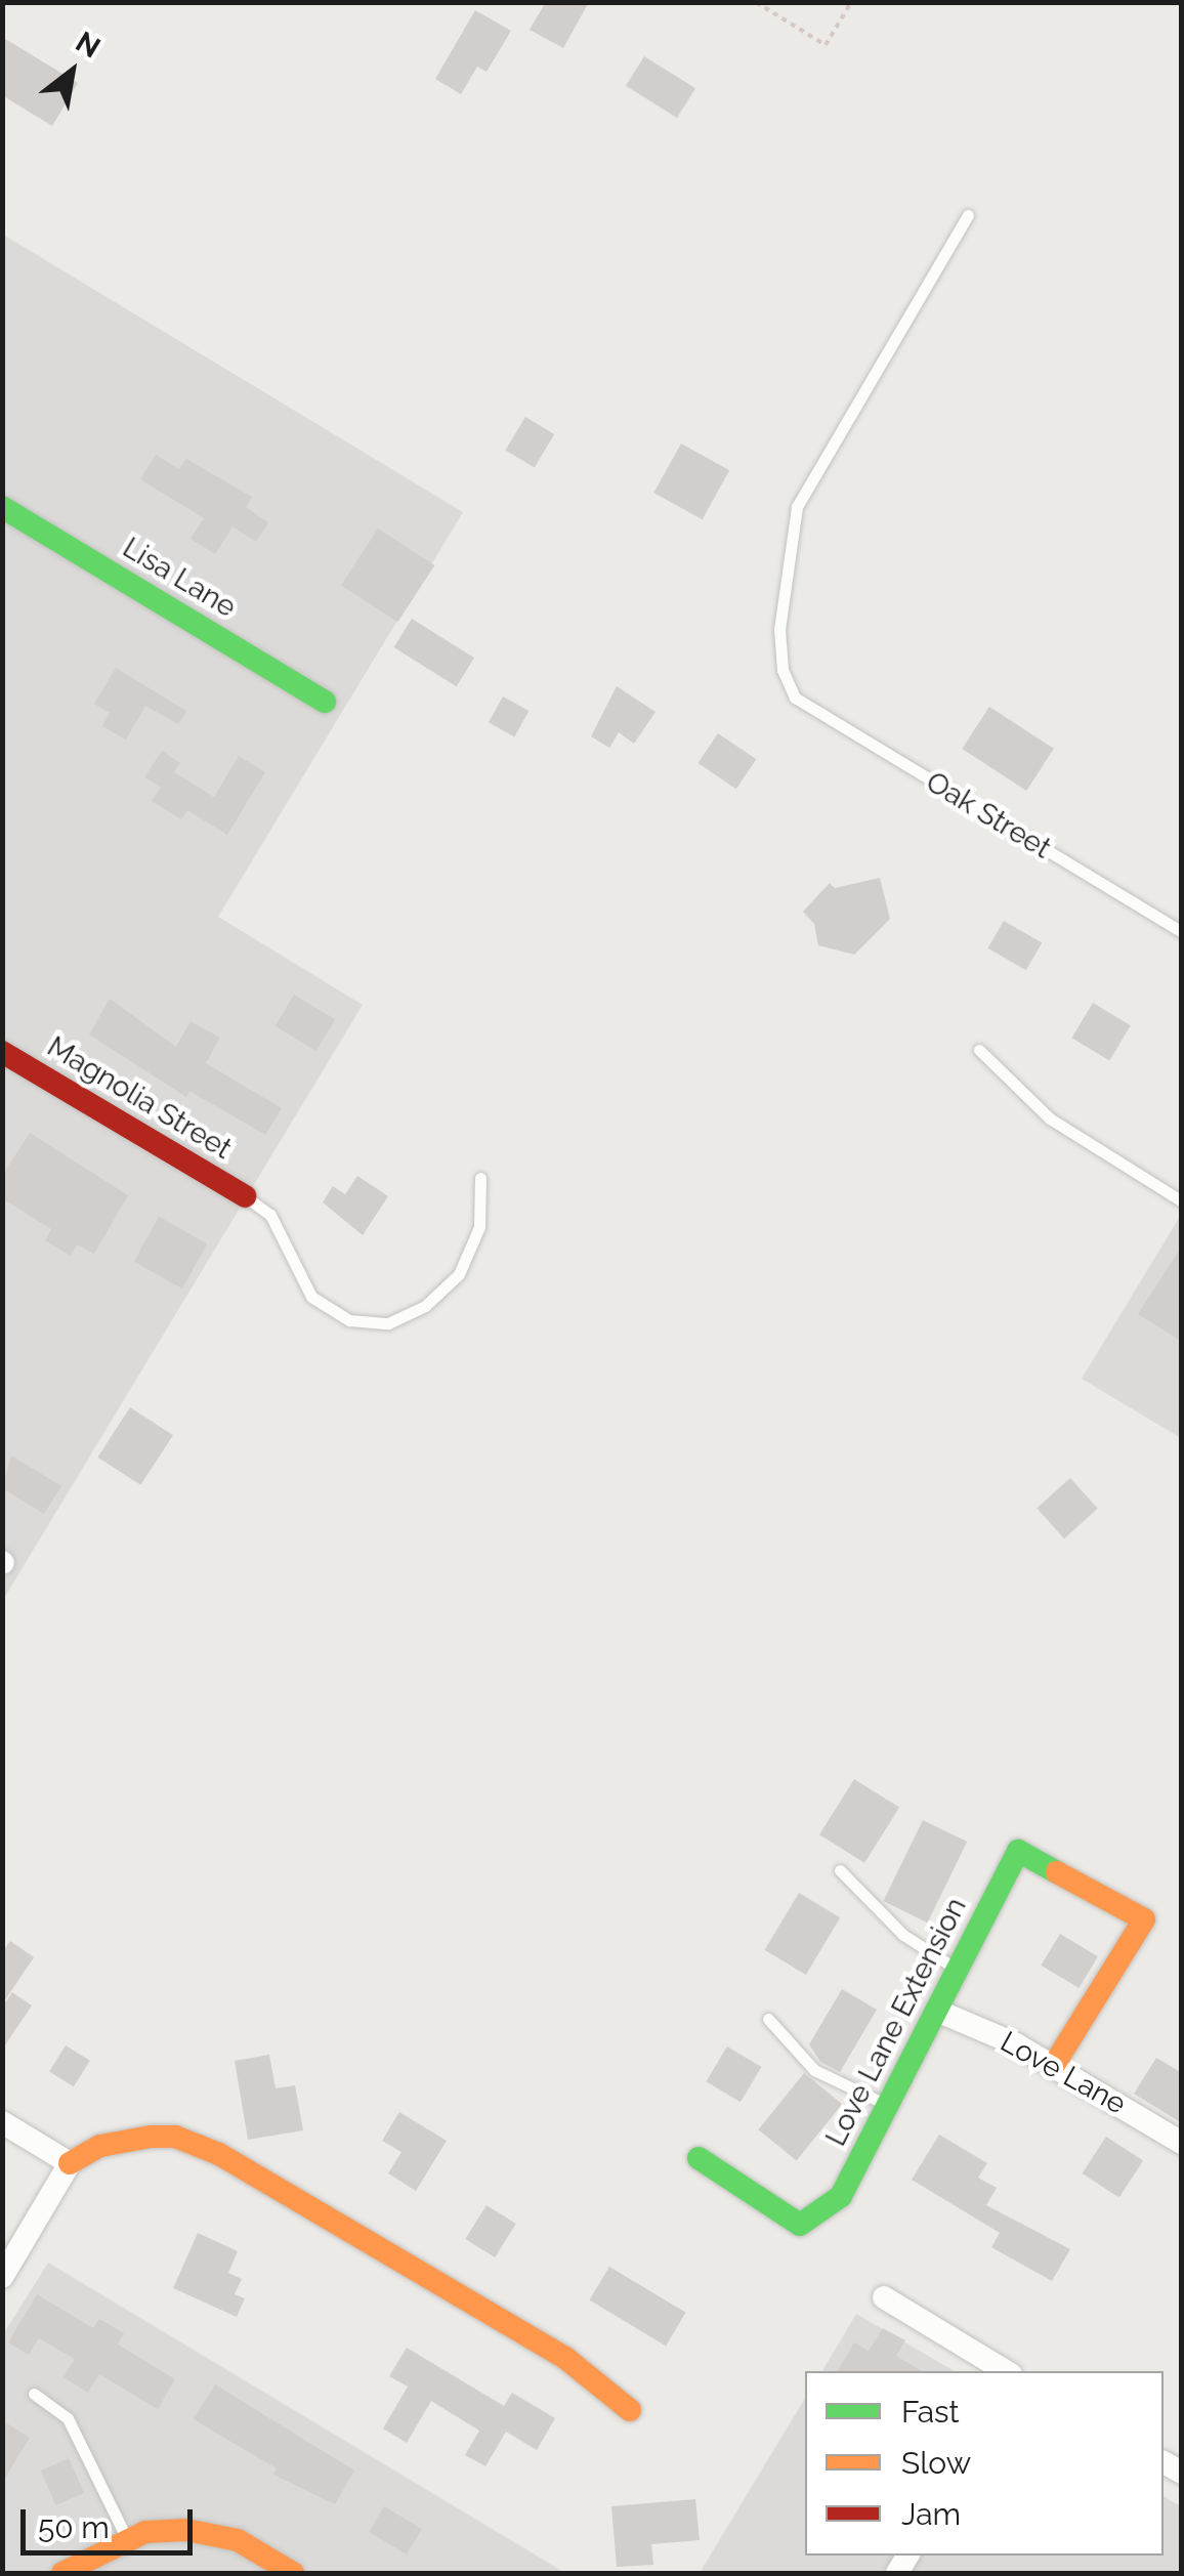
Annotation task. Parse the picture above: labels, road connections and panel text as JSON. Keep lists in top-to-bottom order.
{
  "streets": {
    "street": [
      "Lisa Lane",
      "Magnolia Street",
      "Love Lane Extension",
      "Love Lane"
    ],
    "lane": ["Oak Street"]
  },
  "crossings": [
    ["Love Lane Extension", "Love Lane"]
  ],
  "legend": ["Fast", "Slow", "Jam"],
  "scale_bar": "50 m",
  "north": "top right"
}
